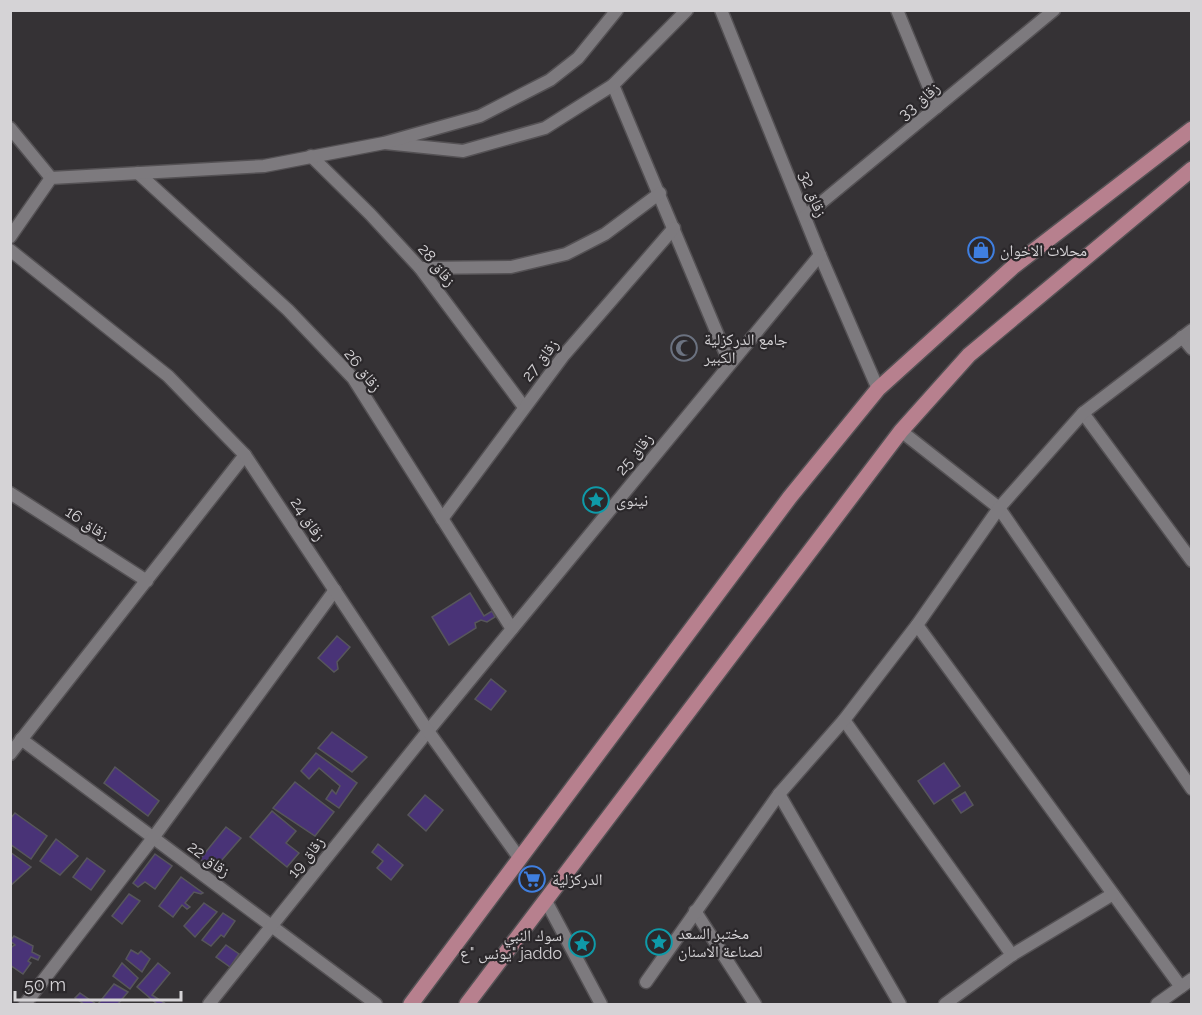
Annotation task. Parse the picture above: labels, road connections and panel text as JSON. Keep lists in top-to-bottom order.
{
  "streets": {
    "street": [
      "زقاق 33",
      "زقاق 32",
      "زقاق 28",
      "زقاق 27",
      "زقاق 26",
      "زقاق 25",
      "زقاق 24",
      "زقاق 16",
      "زقاق 19",
      "زقاق 22"
    ]
  },
  "crossings": [
    ["زقاق 33", "زقاق 32"],
    ["زقاق 32", "زقاق 25"],
    ["زقاق 28", "زقاق 27"],
    ["زقاق 27", "زقاق 26"],
    ["زقاق 26", "زقاق 25"],
    ["زقاق 25", "زقاق 24"],
    ["زقاق 25", "زقاق 19"],
    ["زقاق 24", "زقاق 19"],
    ["زقاق 19", "زقاق 22"]
  ],
  "places": {
    "shop": ["محلات الاخوان"],
    "mosque": ["جامع الدركزلية الكبير"],
    "place": ["نينوى", "مختبر السعد لصناعة الاسنان", "سوك النبي يونس \"ع\" jaddo"],
    "supermarket": ["الدركزلية"]
  },
  "scale_bar": "50 m"
}
